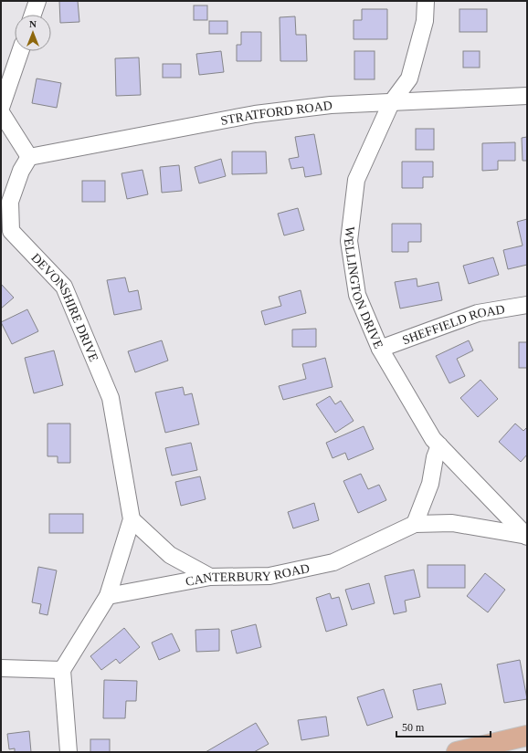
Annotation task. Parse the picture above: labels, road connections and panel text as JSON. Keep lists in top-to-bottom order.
{
  "streets": {
    "street": [
      "STRATFORD ROAD",
      "WELLINGTON DRIVE",
      "DEVONSHIRE DRIVE",
      "SHEFFIELD ROAD",
      "CANTERBURY ROAD"
    ]
  },
  "crossings": [
    ["STRATFORD ROAD", "WELLINGTON DRIVE"],
    ["STRATFORD ROAD", "DEVONSHIRE DRIVE"],
    ["WELLINGTON DRIVE", "SHEFFIELD ROAD"],
    ["WELLINGTON DRIVE", "CANTERBURY ROAD"],
    ["DEVONSHIRE DRIVE", "CANTERBURY ROAD"]
  ],
  "scale_bar": "50 m",
  "north": "top"
}
